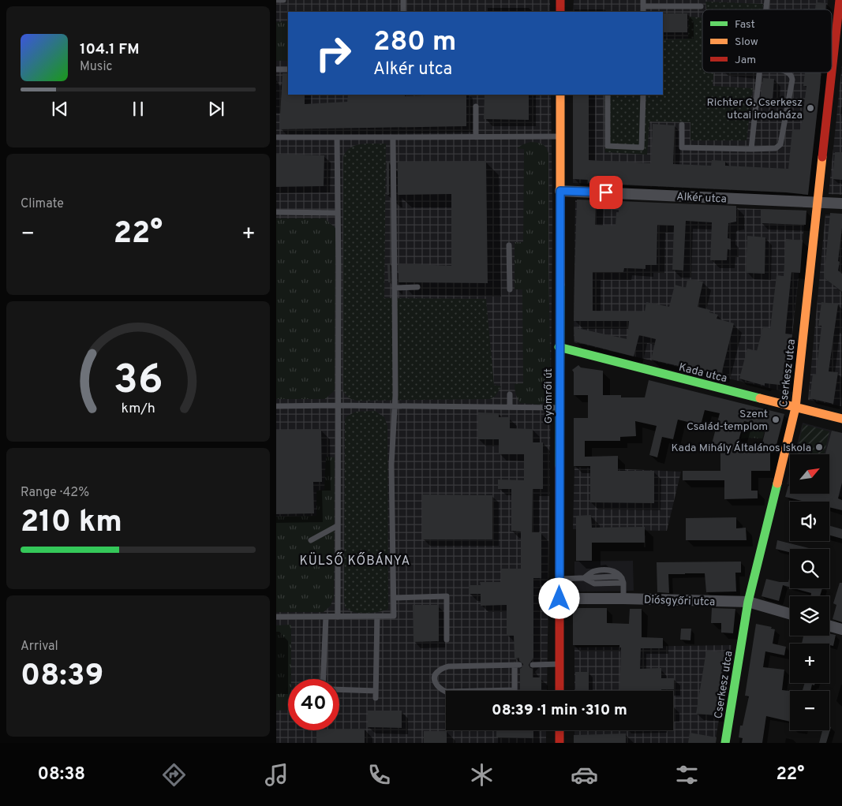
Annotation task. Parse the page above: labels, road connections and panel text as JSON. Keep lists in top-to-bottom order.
{
  "streets": {
    "street": [
      "Alkér utca",
      "Kada utca",
      "Cserkesz utca",
      "Gyömrői út",
      "Diósgyőri utca"
    ]
  },
  "crossings": [
    ["Alkér utca", "Cserkesz utca"],
    ["Alkér utca", "Gyömrői út"],
    ["Kada utca", "Cserkesz utca"],
    ["Kada utca", "Gyömrői út"],
    ["Cserkesz utca", "Diósgyőri utca"],
    ["Gyömrői út", "Diósgyőri utca"]
  ],
  "districts": ["KÜLSŐ KŐBÁNYA"],
  "places": ["Richter G. Cserkesz utcai irodaháza", "Szent Család-templom", "Kada Mihály Általános Iskola"],
  "legend": ["Fast", "Slow", "Jam"],
  "north": "top right",
  "page": {
    "turn": ["280 m", "Alkér utca"],
    "song": ["104.1 FM", "Music"],
    "tile": [
      "Climate",
      ["Range · 42%", "210 km"],
      ["Arrival", "08:39"]
    ],
    "heat": ["−", "22°", "+"],
    "map_buttons": ["+", "−"],
    "limit": "40",
    "trip": "08:39 · 1 min · 310 m",
    "tabs": ["08:38", "22°"],
    "gauge": ["36", "km/h"]
  }
}
